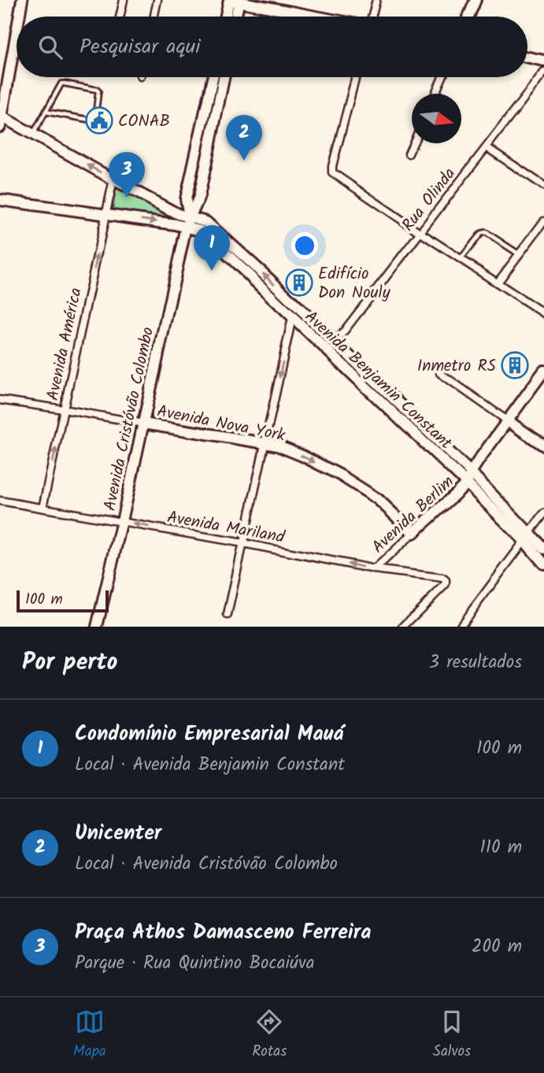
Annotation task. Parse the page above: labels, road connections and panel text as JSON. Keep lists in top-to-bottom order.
{
  "streets": {
    "main road": [
      "Avenida Benjamin Constant",
      "Avenida Cristóvão Colombo",
      "Avenida Nova York",
      "Avenida Berlim"
    ],
    "street": ["Rua Olinda", "Avenida América", "Avenida Mariland"]
  },
  "crossings": [
    ["Rua Olinda", "Avenida Benjamin Constant"],
    ["Avenida América", "Avenida Nova York"],
    ["Avenida América", "Avenida Mariland"],
    ["Avenida Benjamin Constant", "Avenida Cristóvão Colombo"],
    ["Avenida Benjamin Constant", "Avenida Berlim"],
    ["Avenida Cristóvão Colombo", "Avenida Nova York"],
    ["Avenida Cristóvão Colombo", "Avenida Mariland"],
    ["Avenida Nova York", "Avenida Berlim"],
    ["Avenida Berlim", "Avenida Mariland"]
  ],
  "one_way": ["Avenida América", "Avenida Nova York", "Avenida Mariland"],
  "places": {
    "public building": ["CONAB"],
    "building": ["Edifício Don Nouly", "Inmetro RS"]
  },
  "scale_bar": "100 m",
  "north": "right",
  "page": {
    "search": "Pesquisar aqui",
    "pins": ["2", "3", "1"],
    "scale": "100 m",
    "heading": ["Por perto", "3 resultados"],
    "list": [
      {
        "mark": "1",
        "name": "Condomínio Empresarial Mauá",
        "note": "Local · Avenida Benjamin Constant",
        "value": "100 m"
      },
      {
        "mark": "2",
        "name": "Unicenter",
        "note": "Local · Avenida Cristóvão Colombo",
        "value": "110 m"
      },
      {
        "mark": "3",
        "name": "Praça Athos Damasceno Ferreira",
        "note": "Parque · Rua Quintino Bocaiúva",
        "value": "200 m"
      }
    ],
    "nav": ["Mapa", "Rotas", "Salvos"]
  }
}
